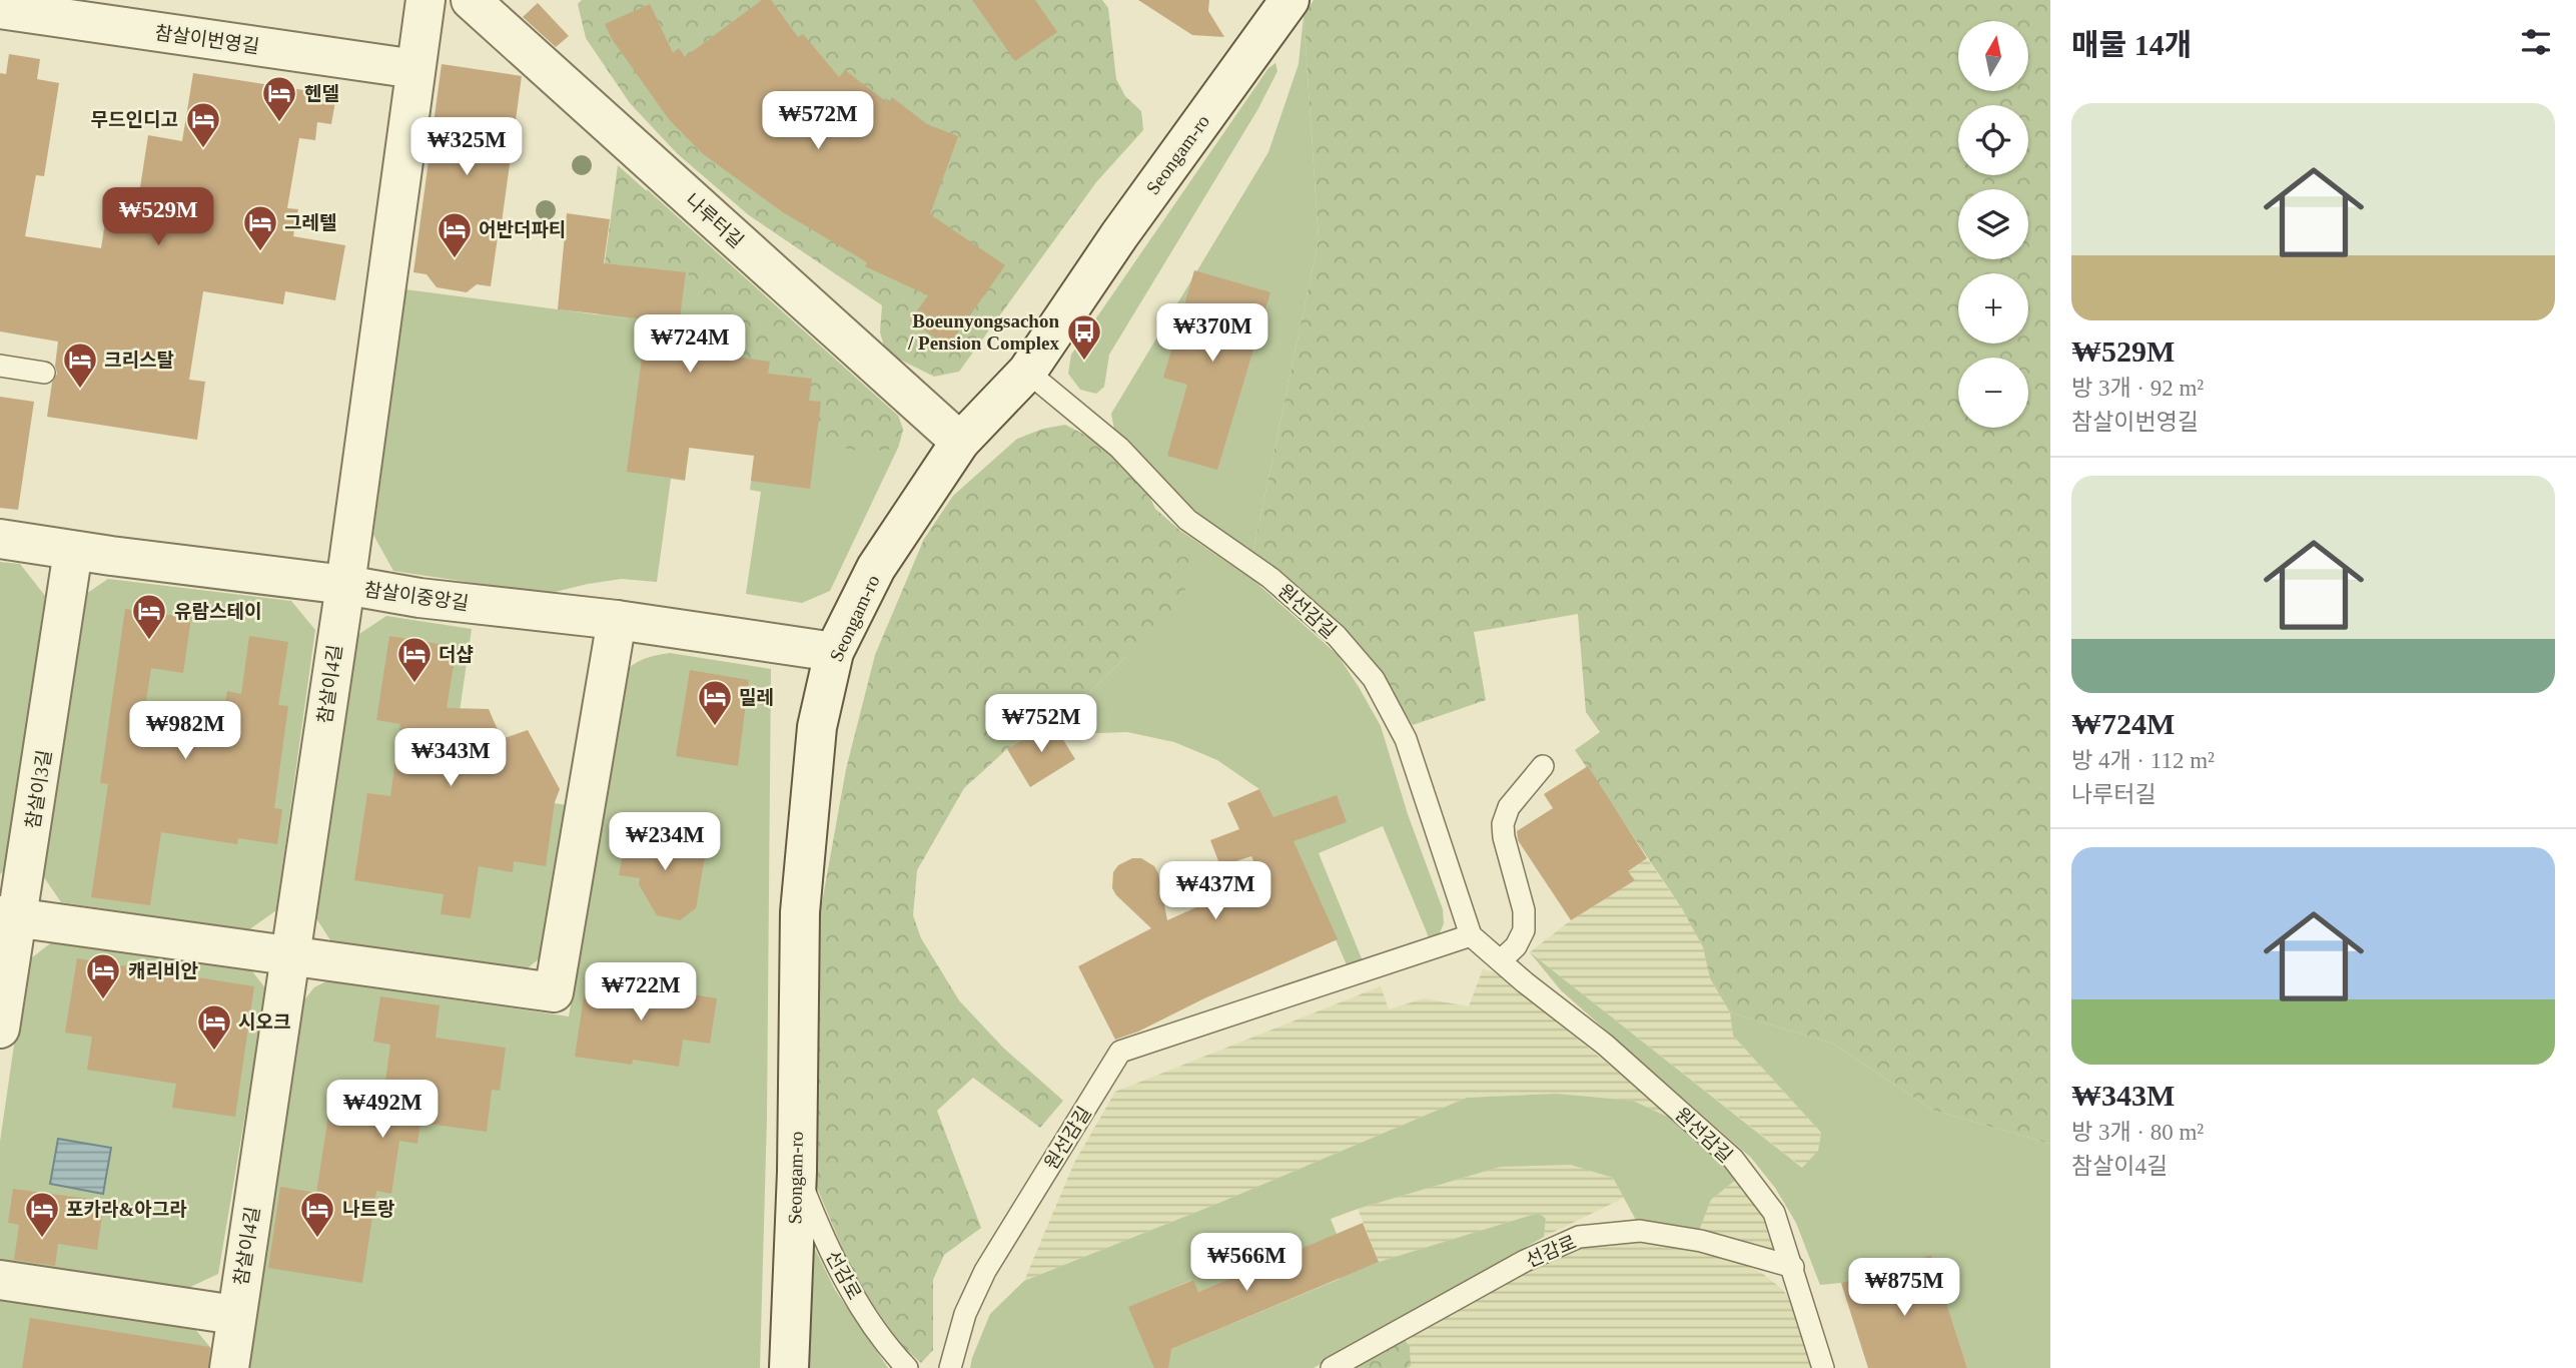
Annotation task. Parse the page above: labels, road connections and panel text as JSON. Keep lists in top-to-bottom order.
{
  "streets": {
    "street": [
      "참살이번영길",
      "Seongam-ro",
      "나루터길",
      "참살이중앙길",
      "참살이4길",
      "참살이3길"
    ],
    "lane": ["원선감길", "선감로"]
  },
  "crossings": [
    ["참살이번영길", "참살이4길"],
    ["Seongam-ro", "나루터길"],
    ["Seongam-ro", "참살이중앙길"],
    ["Seongam-ro", "원선감길"],
    ["Seongam-ro", "선감로"],
    ["참살이중앙길", "참살이4길"],
    ["참살이중앙길", "참살이3길"],
    ["원선감길", "선감로"]
  ],
  "places": {
    "hotel": [
      "헨델",
      "무드인디고",
      "그레텔",
      "어반더파티",
      "크리스탈",
      "유람스테이",
      "더샵",
      "밀레",
      "캐리비안",
      "시오크",
      "포카라&아그라",
      "나트랑"
    ],
    "bus stop": ["Boeunyongsachon / Pension Complex"]
  },
  "north": "top",
  "page": {
    "heading": "매물 14개",
    "map_buttons": ["+", "−"],
    "list": [
      {
        "name": "₩529M",
        "note": "방 3개 · 92 m² · 참살이번영길"
      },
      {
        "name": "₩724M",
        "note": "방 4개 · 112 m² · 나루터길"
      },
      {
        "name": "₩343M",
        "note": "방 3개 · 80 m² · 참살이4길"
      }
    ],
    "price": [
      "₩572M",
      "₩325M",
      "₩529M",
      "₩370M",
      "₩724M",
      "₩752M",
      "₩982M",
      "₩343M",
      "₩234M",
      "₩437M",
      "₩722M",
      "₩492M",
      "₩566M",
      "₩875M"
    ]
  }
}
